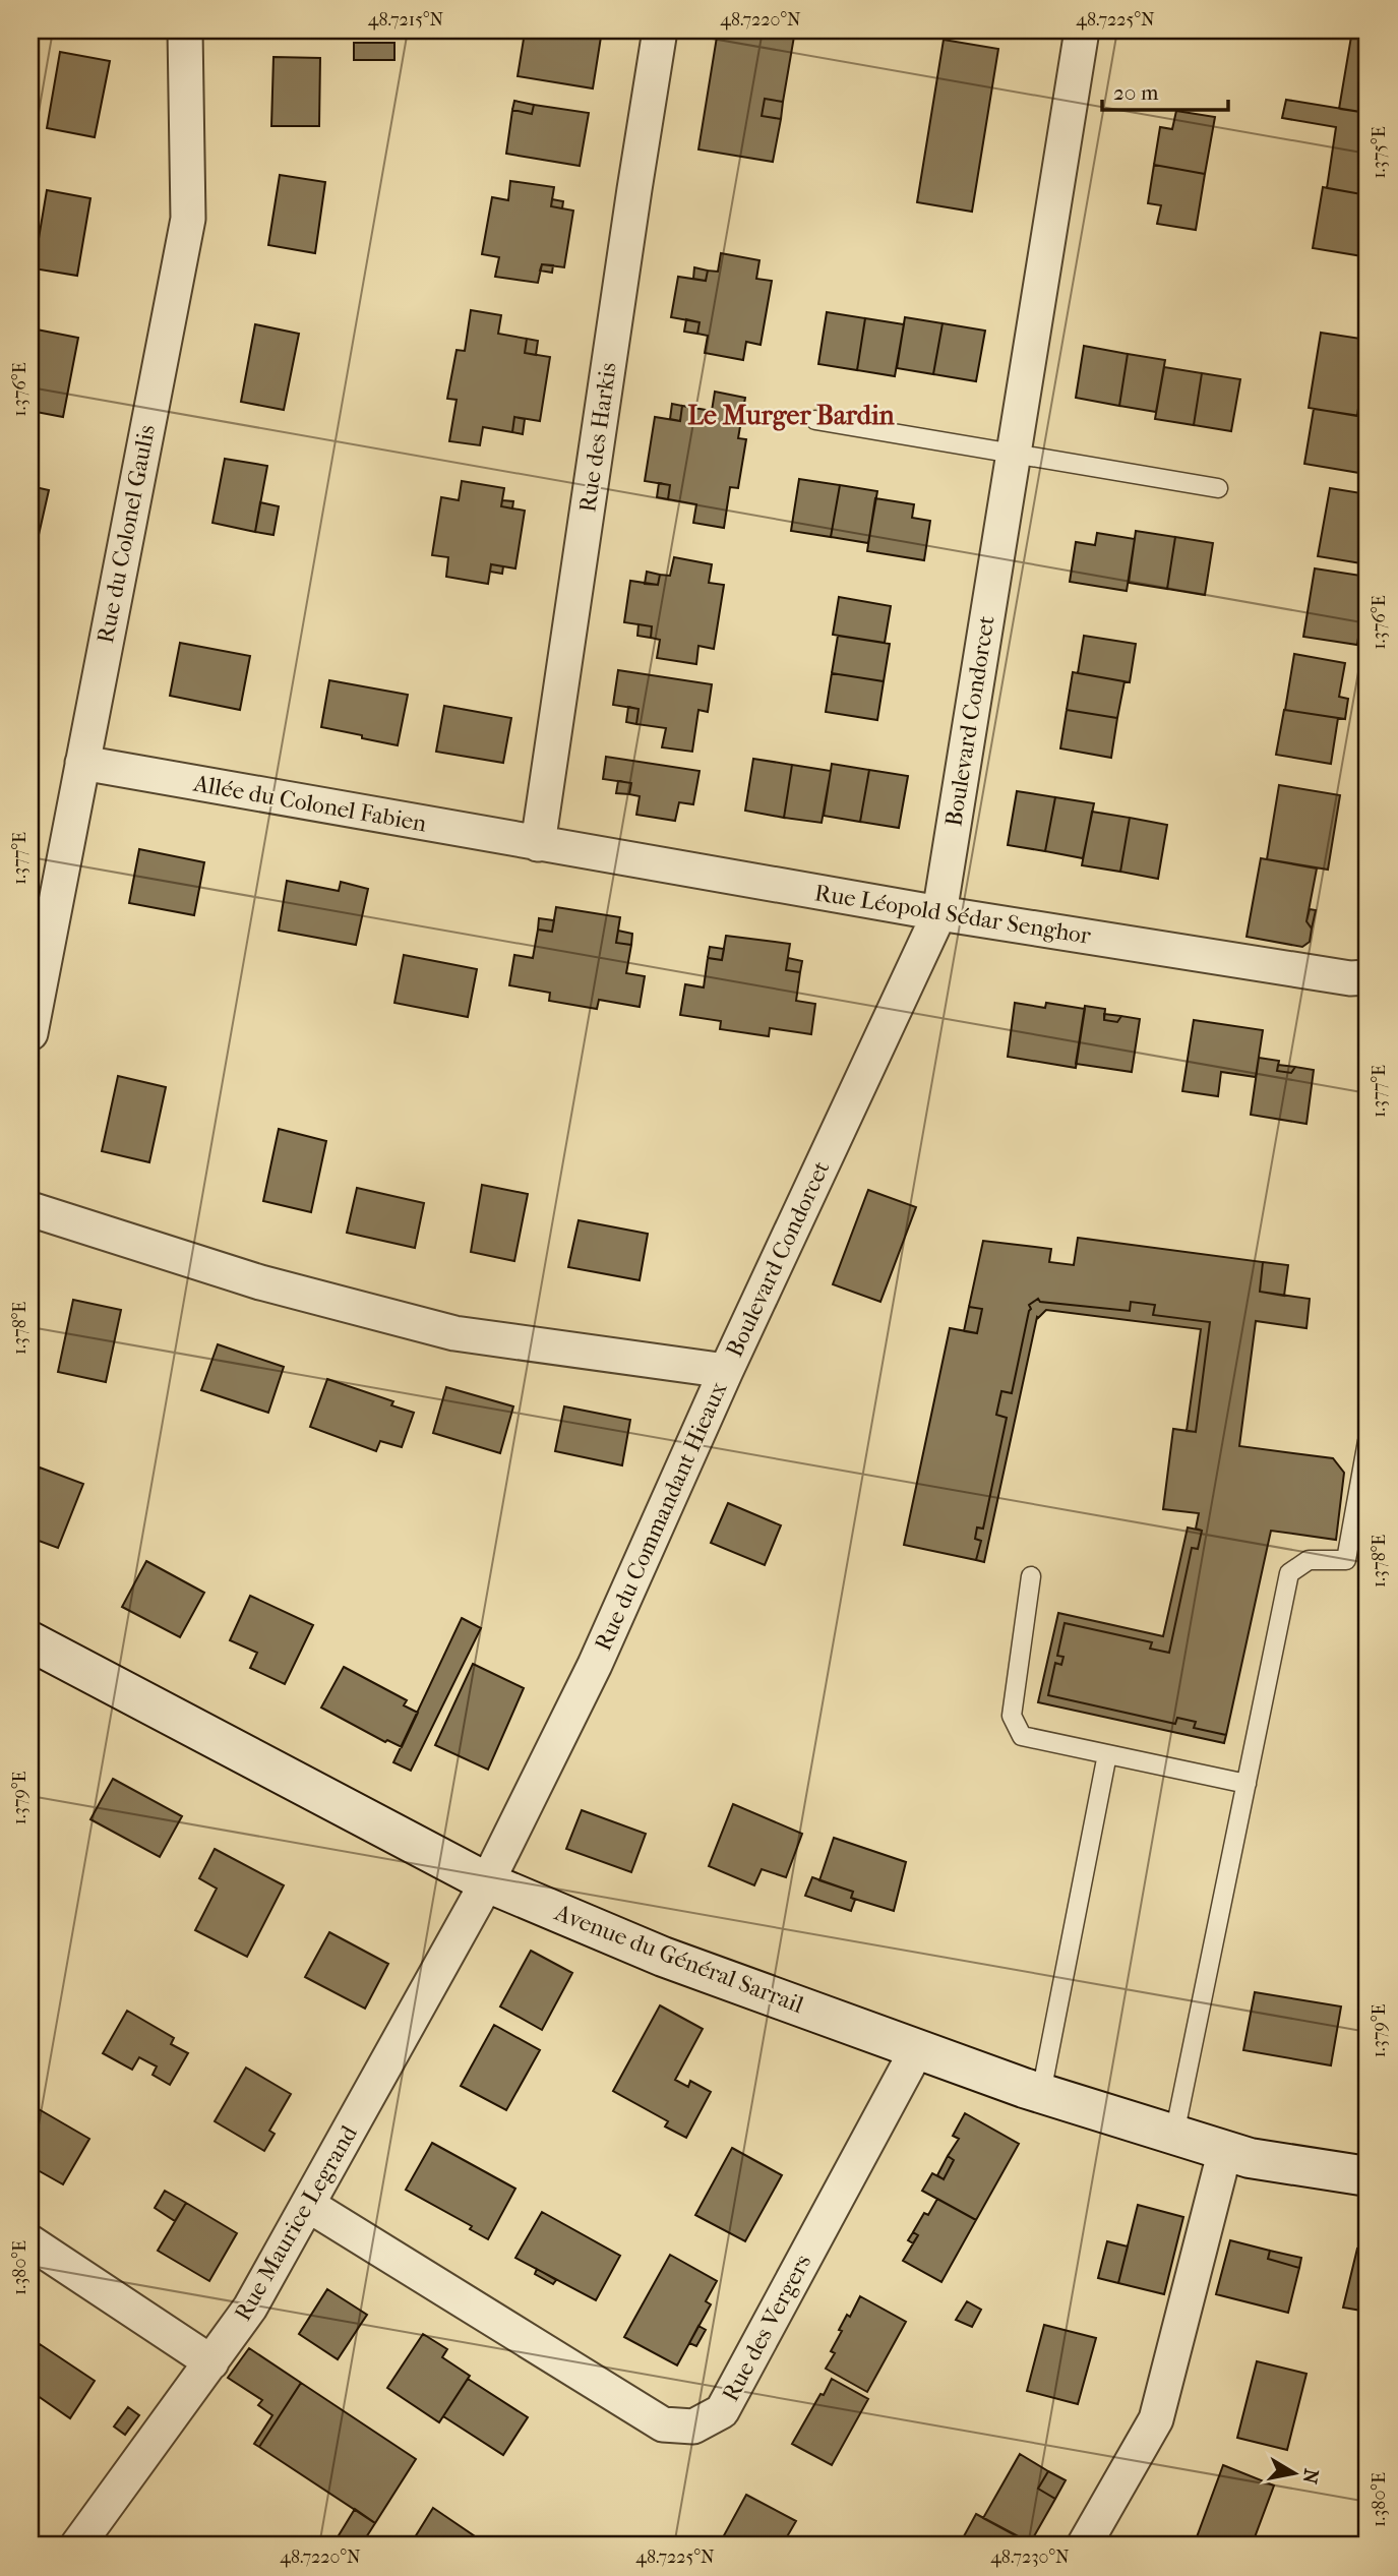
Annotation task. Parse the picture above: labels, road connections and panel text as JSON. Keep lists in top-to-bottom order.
{
  "streets": {
    "street": [
      "Rue des Harkis",
      "Rue du Colonel Gaulis",
      "Boulevard Condorcet",
      "Allée du Colonel Fabien",
      "Rue Léopold Sédar Senghor",
      "Rue du Commandant Hieaux",
      "Avenue du Général Sarrail",
      "Rue Maurice Legrand",
      "Rue des Vergers"
    ]
  },
  "crossings": [
    ["Rue des Harkis", "Allée du Colonel Fabien"],
    ["Rue des Harkis", "Rue Léopold Sédar Senghor"],
    ["Rue du Colonel Gaulis", "Allée du Colonel Fabien"],
    ["Boulevard Condorcet", "Rue Léopold Sédar Senghor"],
    ["Boulevard Condorcet", "Rue du Commandant Hieaux"],
    ["Allée du Colonel Fabien", "Rue Léopold Sédar Senghor"],
    ["Rue du Commandant Hieaux", "Avenue du Général Sarrail"],
    ["Rue du Commandant Hieaux", "Rue Maurice Legrand"],
    ["Avenue du Général Sarrail", "Rue Maurice Legrand"],
    ["Avenue du Général Sarrail", "Rue des Vergers"],
    ["Rue Maurice Legrand", "Rue des Vergers"]
  ],
  "districts": ["Le Murger Bardin"],
  "scale_bar": "20 m",
  "north": "right",
  "coordinates": [
    "48.7215°N",
    "48.7220°N",
    "48.7225°N",
    "1.375°E",
    "1.376°E",
    "1.377°E",
    "1.378°E",
    "1.379°E",
    "1.380°E",
    "48.7230°N"
  ]
}
